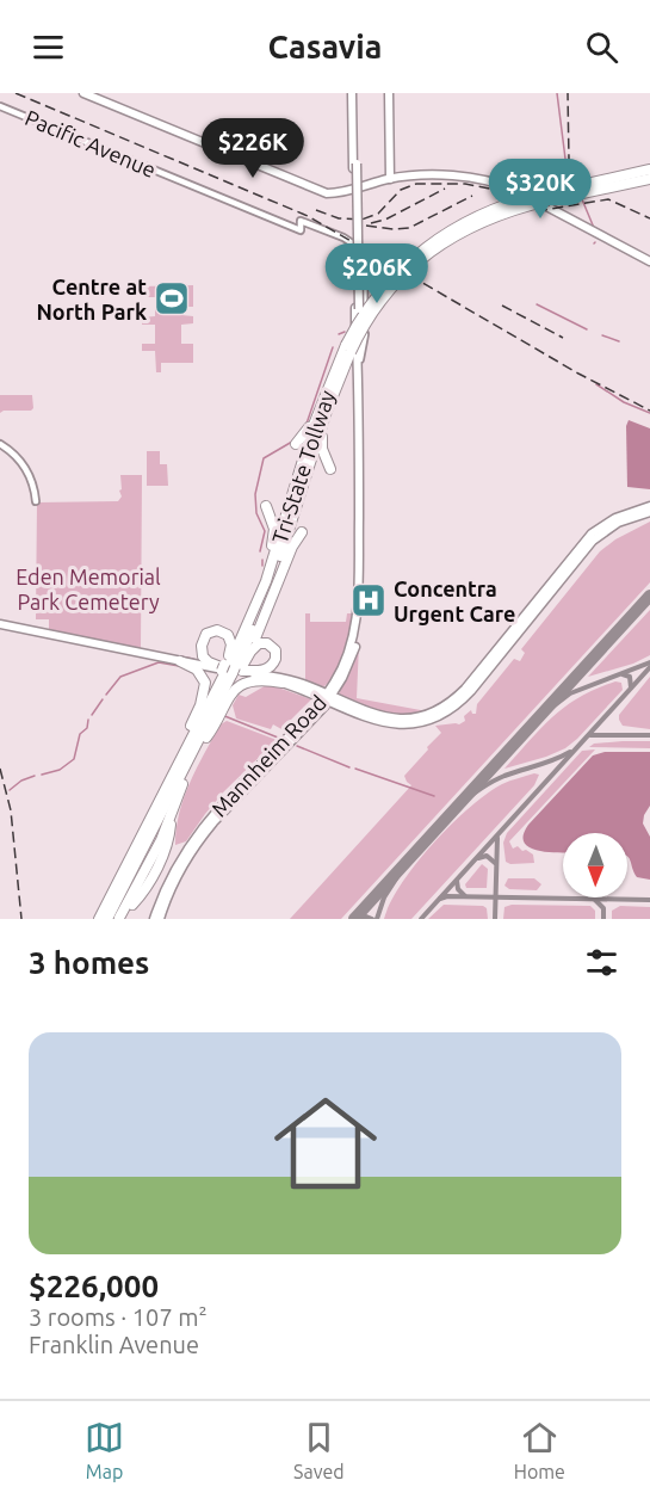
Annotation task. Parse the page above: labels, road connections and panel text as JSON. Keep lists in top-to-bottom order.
{
  "streets": {
    "highway": ["Tri-State Tollway"],
    "main road": ["Mannheim Road"],
    "street": ["Pacific Avenue"]
  },
  "parks": ["Eden Memorial Park Cemetery"],
  "places": {
    "sports": ["Centre at North Park"],
    "hospital": ["Concentra Urgent Care"]
  },
  "north": "bottom",
  "page": {
    "header": "Casavia",
    "price": ["$226K", "$320K", "$206K"],
    "heading": "3 homes",
    "list": [
      {
        "name": "$226,000",
        "note": "3 rooms · 107 m² · Franklin Avenue"
      }
    ],
    "tabs": ["Map", "Saved", "Home"]
  }
}
